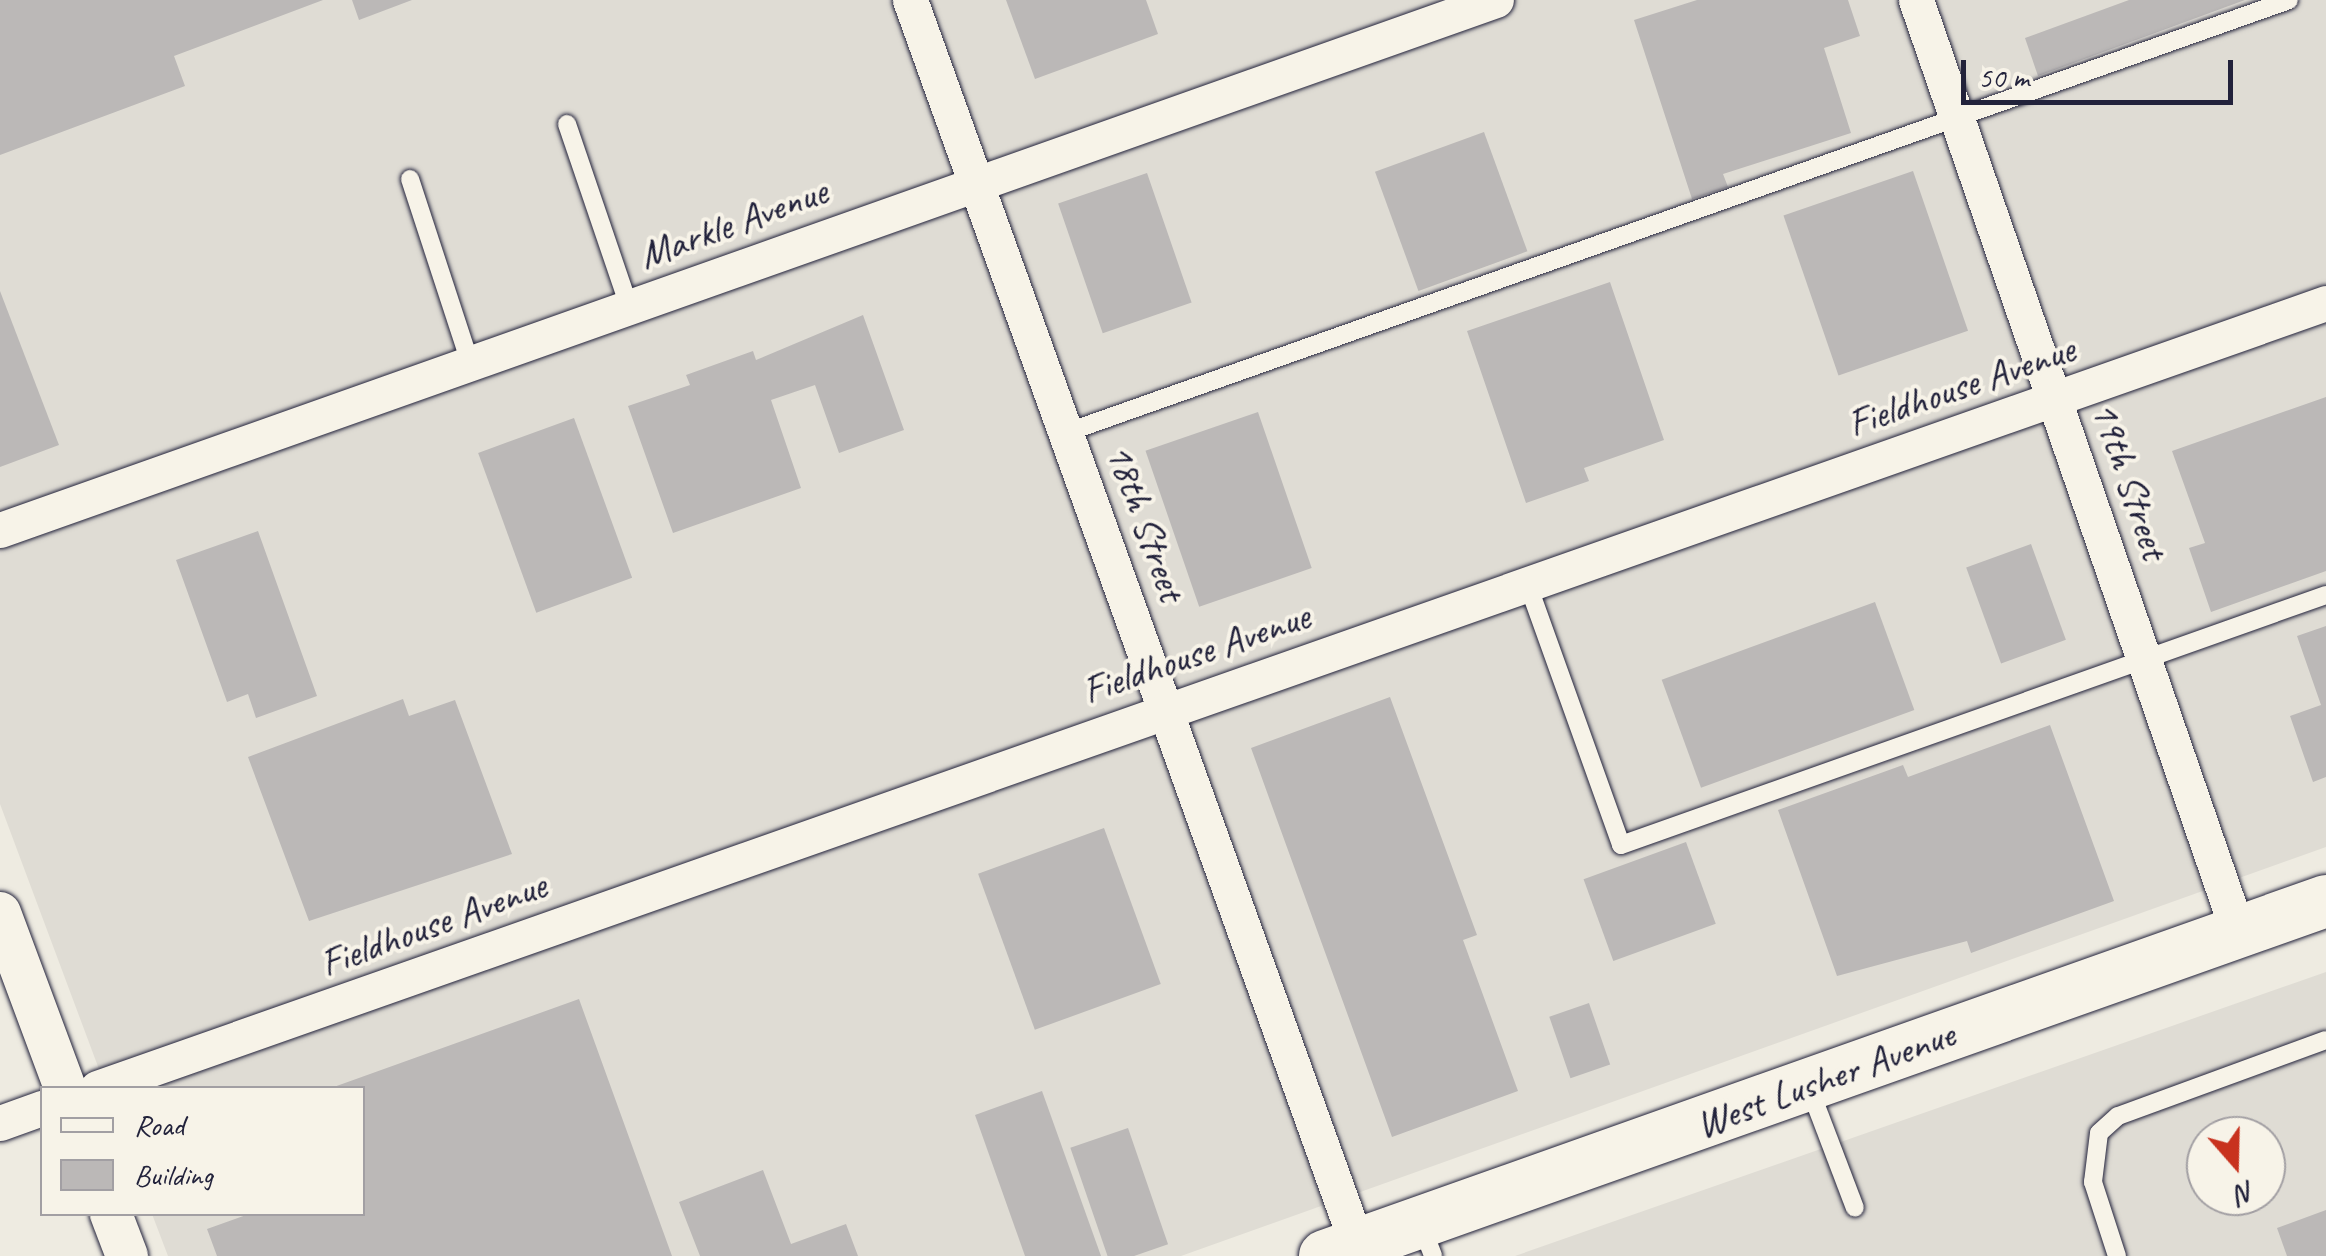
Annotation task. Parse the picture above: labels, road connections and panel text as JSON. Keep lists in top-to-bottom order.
{
  "streets": {
    "main road": ["West Lusher Avenue"],
    "street": [
      "Markle Avenue",
      "Fieldhouse Avenue",
      "19th Street",
      "18th Street"
    ]
  },
  "crossings": [
    ["Markle Avenue", "18th Street"],
    ["Fieldhouse Avenue", "19th Street"],
    ["Fieldhouse Avenue", "18th Street"],
    ["19th Street", "West Lusher Avenue"],
    ["18th Street", "West Lusher Avenue"]
  ],
  "legend": ["Road", "Building"],
  "scale_bar": "50 m",
  "north": "bottom"
}
